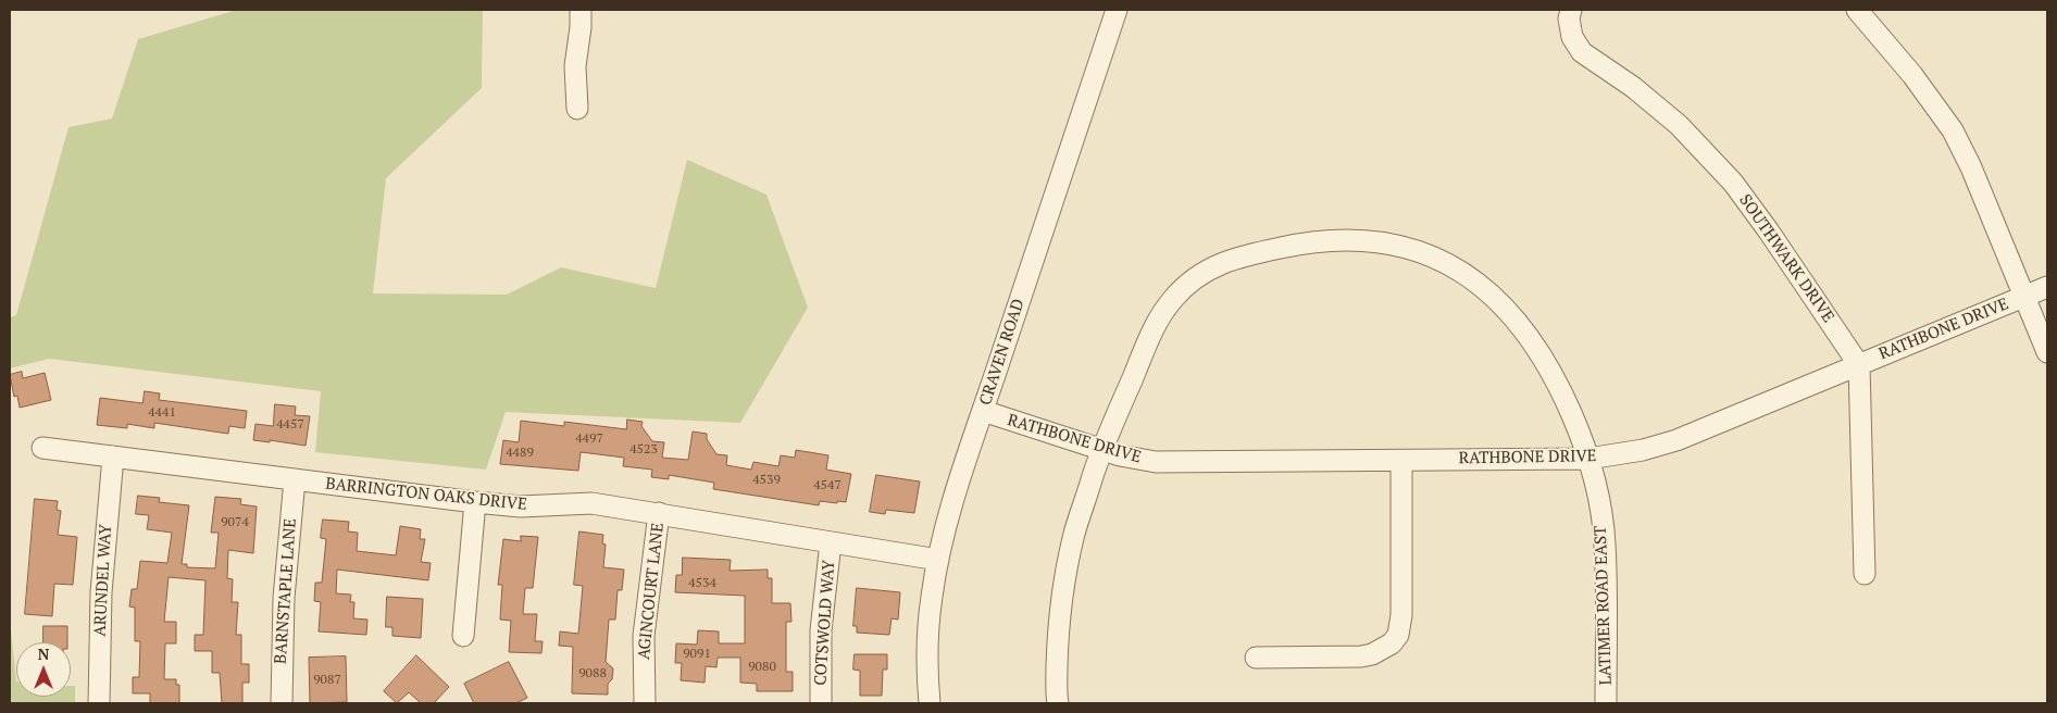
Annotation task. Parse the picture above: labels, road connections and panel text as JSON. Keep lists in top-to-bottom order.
{
  "streets": {
    "street": [
      "SOUTHWARK DRIVE",
      "RATHBONE DRIVE",
      "CRAVEN ROAD",
      "BARRINGTON OAKS DRIVE",
      "ARUNDEL WAY",
      "BARNSTAPLE LANE",
      "AGINCOURT LANE",
      "LATIMER ROAD EAST",
      "COTSWOLD WAY"
    ]
  },
  "crossings": [
    ["SOUTHWARK DRIVE", "RATHBONE DRIVE"],
    ["RATHBONE DRIVE", "CRAVEN ROAD"],
    ["RATHBONE DRIVE", "LATIMER ROAD EAST"],
    ["CRAVEN ROAD", "BARRINGTON OAKS DRIVE"],
    ["BARRINGTON OAKS DRIVE", "ARUNDEL WAY"],
    ["BARRINGTON OAKS DRIVE", "BARNSTAPLE LANE"],
    ["BARRINGTON OAKS DRIVE", "AGINCOURT LANE"],
    ["BARRINGTON OAKS DRIVE", "COTSWOLD WAY"]
  ],
  "house_numbers": [
    "4441",
    "4457",
    "4497",
    "4523",
    "4489",
    "4539",
    "4547",
    "9074",
    "4534",
    "9091",
    "9080",
    "9088",
    "9087"
  ],
  "north": "top"
}
